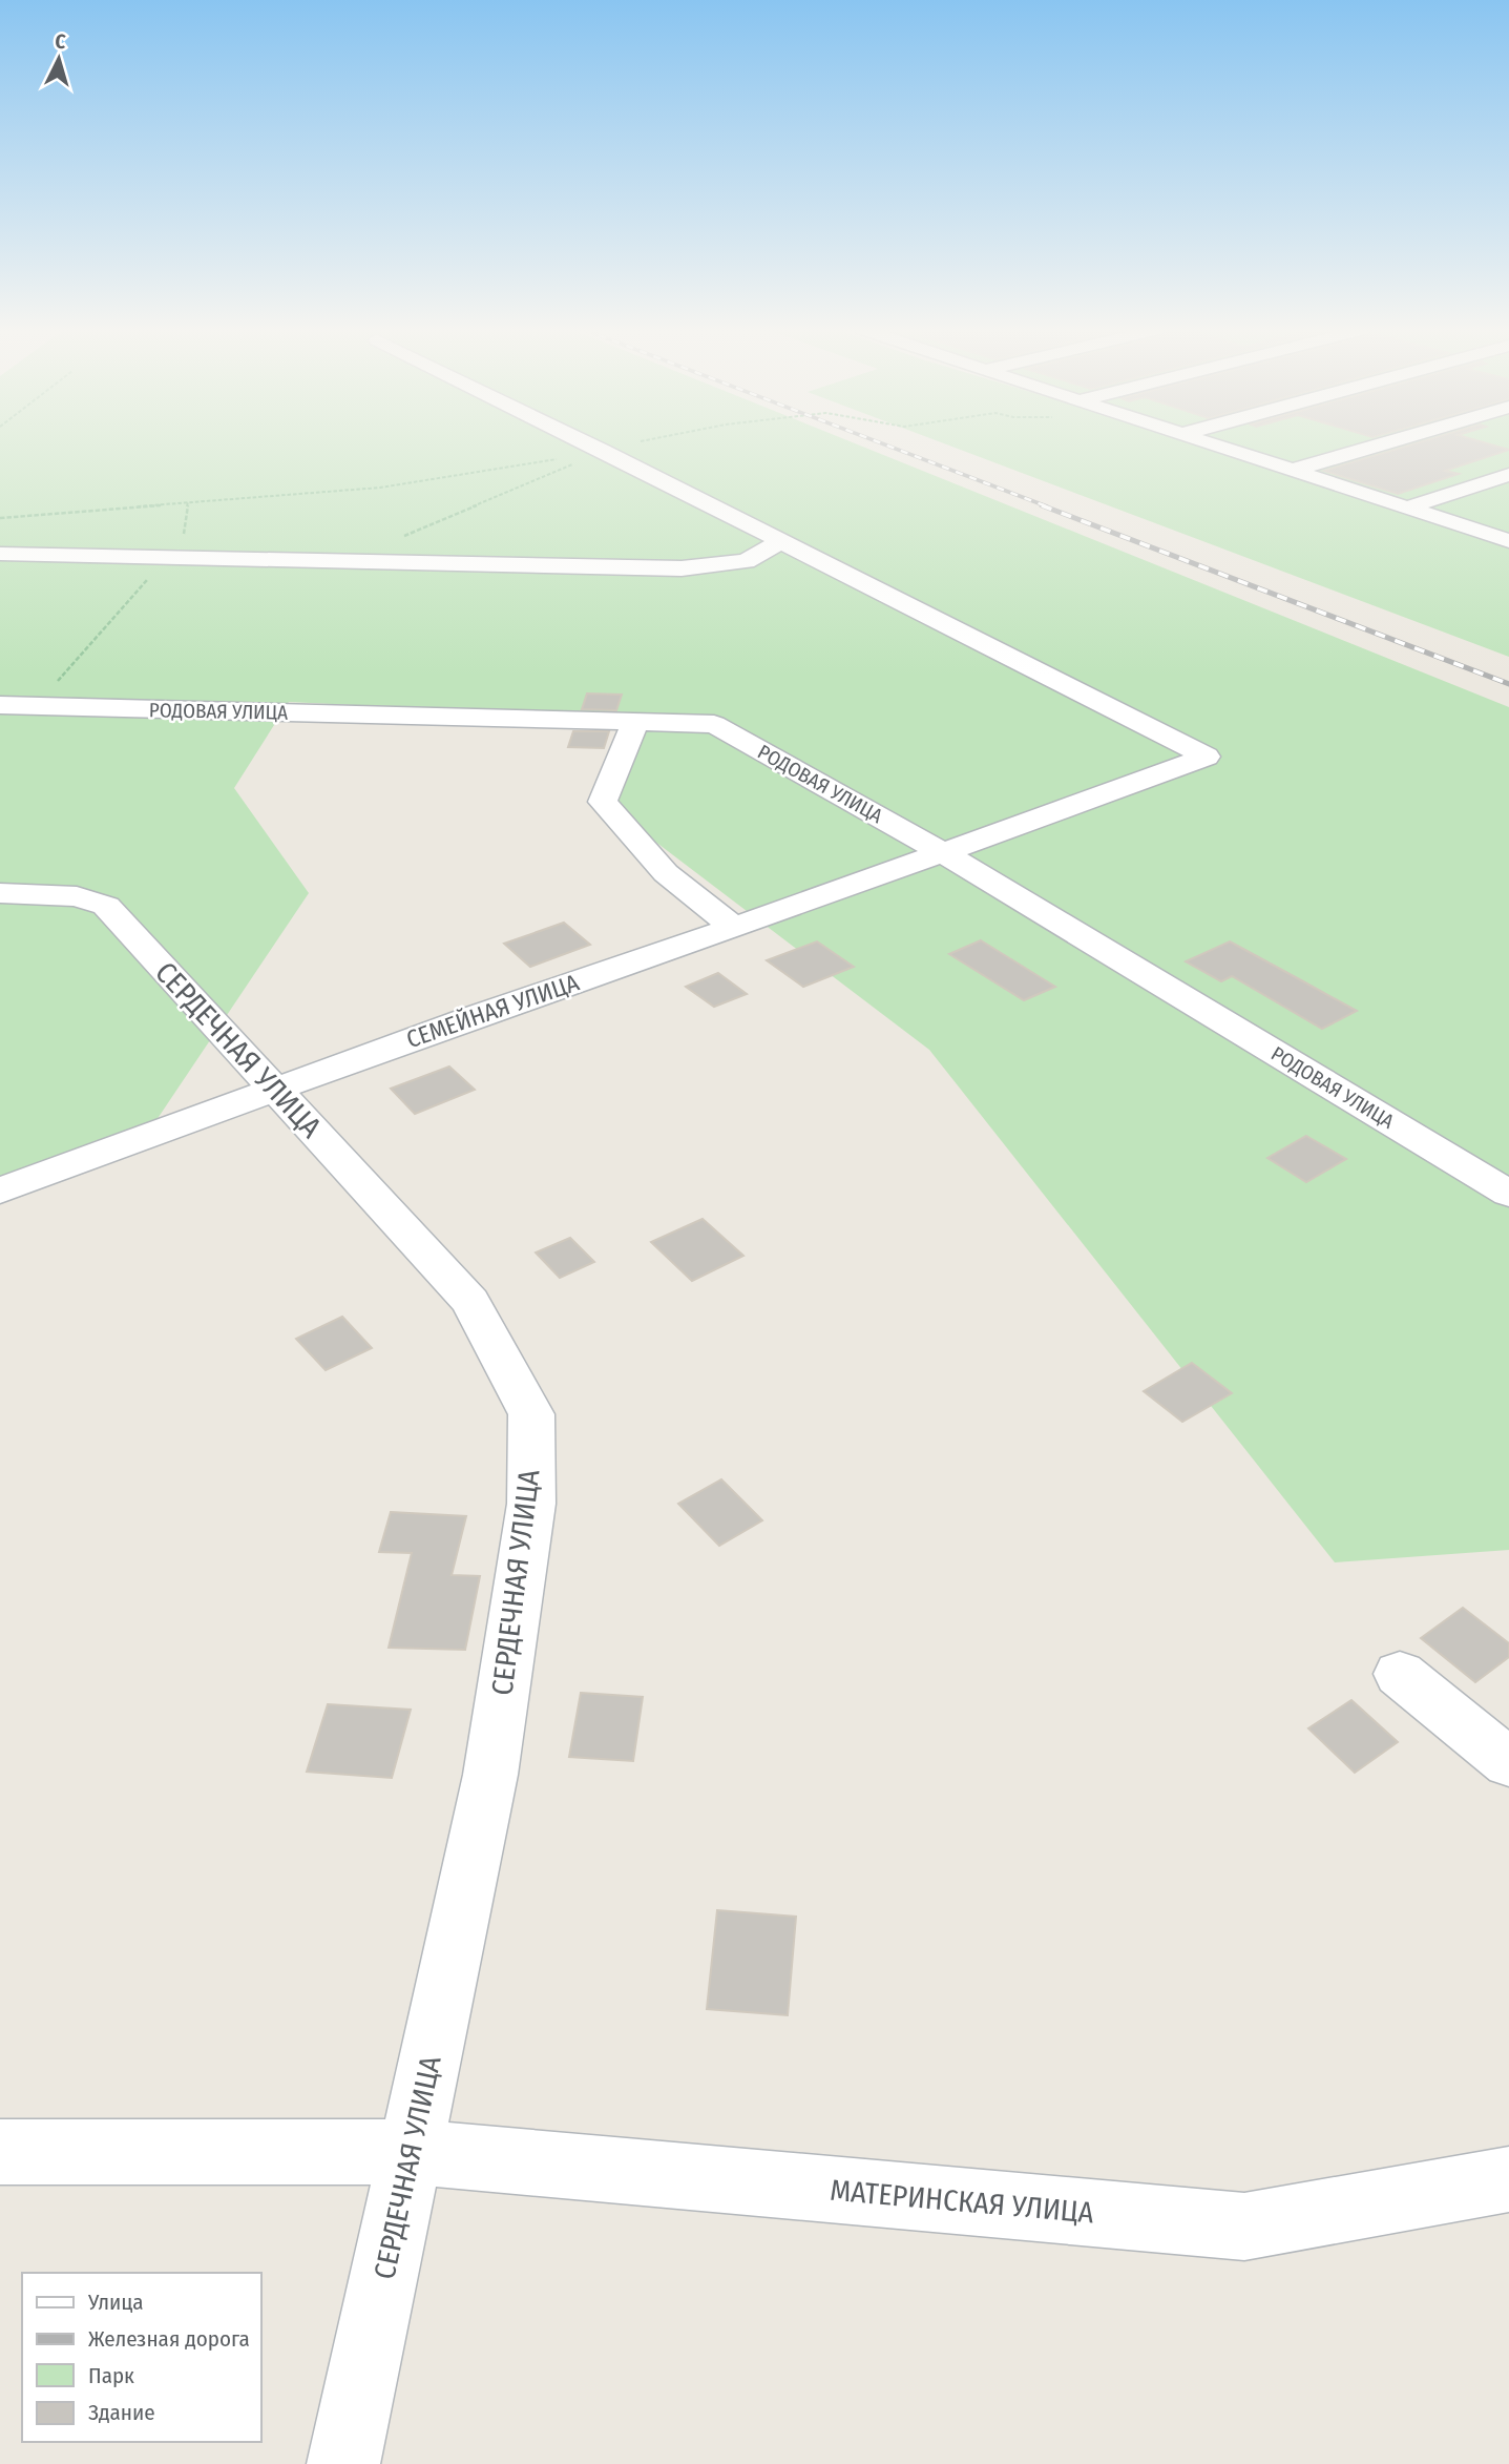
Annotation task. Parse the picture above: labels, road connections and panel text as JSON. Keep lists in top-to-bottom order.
{
  "streets": {
    "street": [
      "РОДОВАЯ УЛИЦА",
      "СЕМЕЙНАЯ УЛИЦА",
      "СЕРДЕЧНАЯ УЛИЦА",
      "МАТЕРИНСКАЯ УЛИЦА"
    ]
  },
  "crossings": [
    ["РОДОВАЯ УЛИЦА", "СЕМЕЙНАЯ УЛИЦА"],
    ["СЕМЕЙНАЯ УЛИЦА", "СЕРДЕЧНАЯ УЛИЦА"],
    ["СЕРДЕЧНАЯ УЛИЦА", "МАТЕРИНСКАЯ УЛИЦА"]
  ],
  "legend": [
    "Улица",
    "Железная дорога",
    "Парк",
    "Здание"
  ],
  "north": "top"
}
